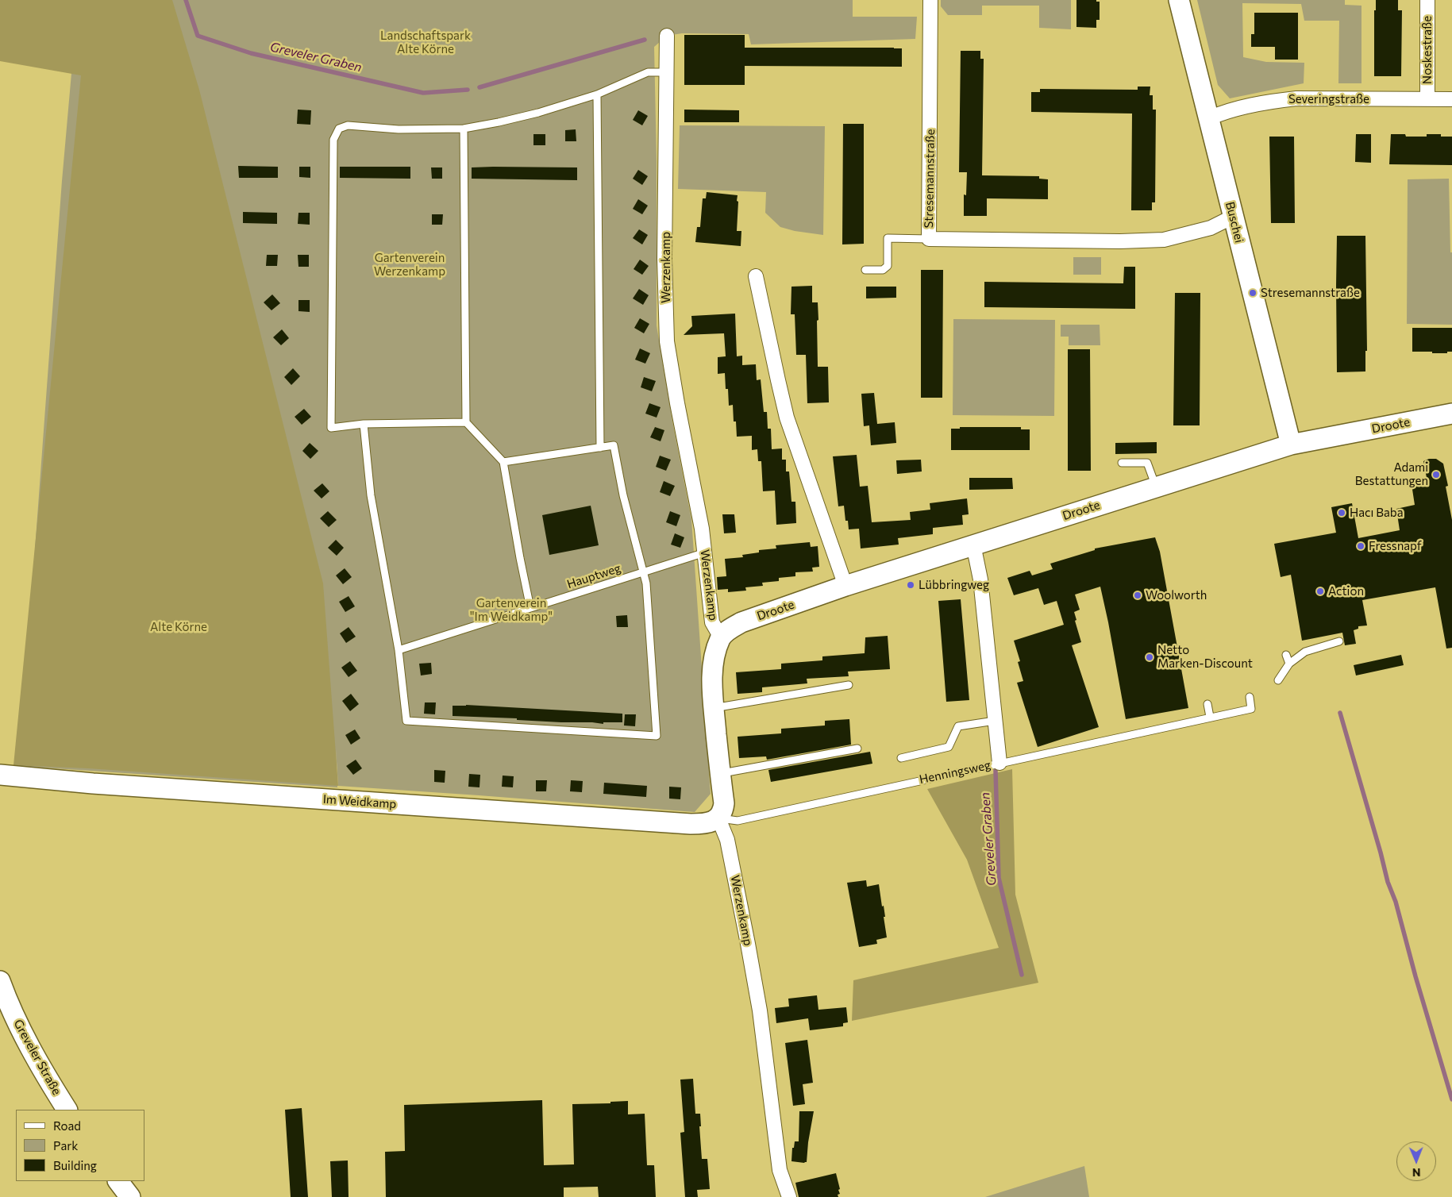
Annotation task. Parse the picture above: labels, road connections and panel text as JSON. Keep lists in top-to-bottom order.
{
  "streets": {
    "street": [
      "Noskestraße",
      "Severingstraße",
      "Stresemannstraße",
      "Buschei",
      "Werzenkamp",
      "Droote",
      "Henningsweg",
      "Im Weidkamp",
      "Greveler Straße"
    ],
    "lane": ["Hauptweg"]
  },
  "crossings": [
    ["Noskestraße", "Severingstraße"],
    ["Severingstraße", "Buschei"],
    ["Stresemannstraße", "Buschei"],
    ["Buschei", "Droote"],
    ["Werzenkamp", "Droote"],
    ["Werzenkamp", "Hauptweg"],
    ["Werzenkamp", "Henningsweg"],
    ["Werzenkamp", "Im Weidkamp"],
    ["Droote", "Henningsweg"],
    ["Henningsweg", "Im Weidkamp"]
  ],
  "water": ["Greveler Graben"],
  "parks": [
    "Landschaftspark Alte Körne",
    "Gartenverein Werzenkamp",
    "Gartenverein \"Im Weidkamp\"",
    "Alte Körne"
  ],
  "places": [
    "Stresemannstraße",
    "Adami Bestattungen",
    "Hacı Baba",
    "Fressnapf",
    "Lübbringweg",
    "Action",
    "Woolworth",
    "Netto Marken-Discount"
  ],
  "legend": ["Road", "Park", "Building"],
  "north": "bottom"
}
